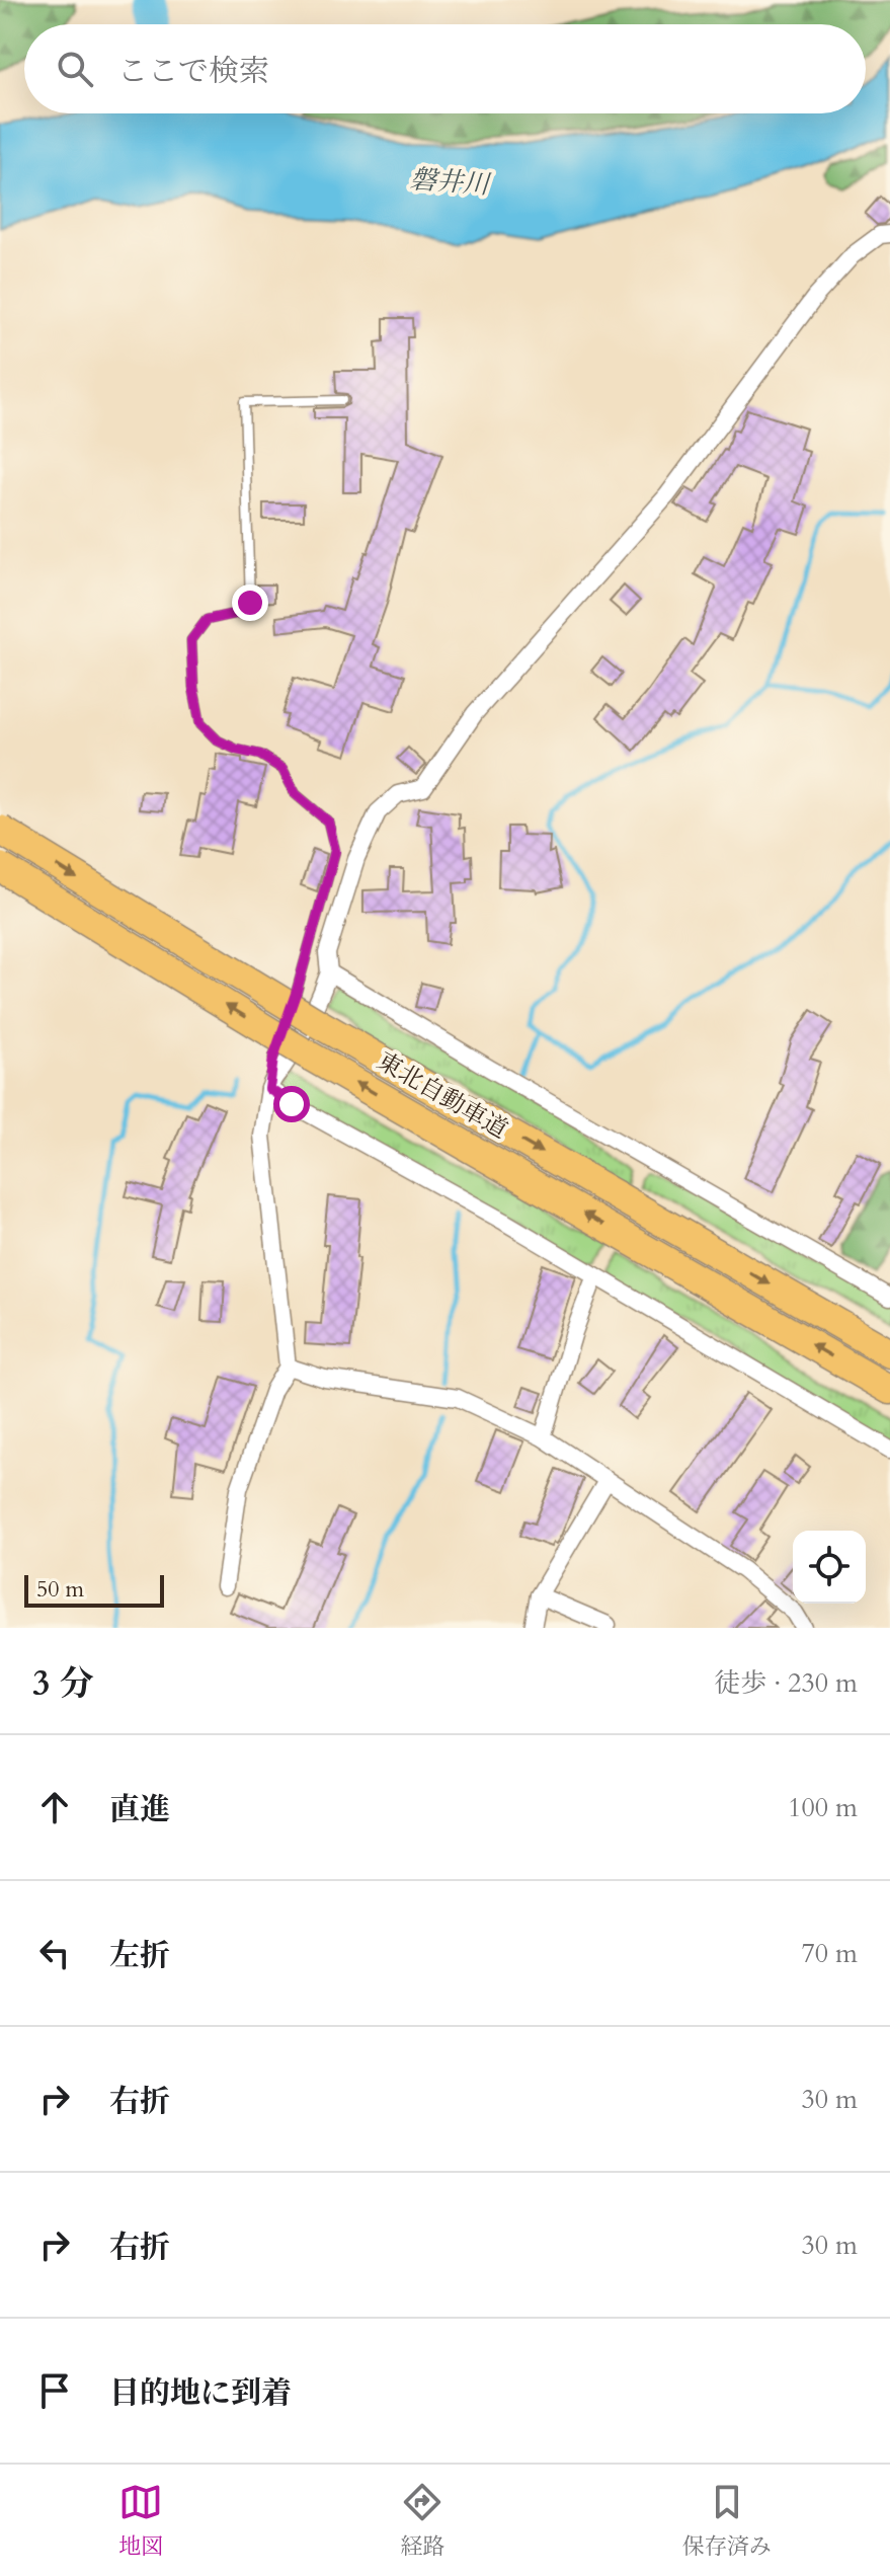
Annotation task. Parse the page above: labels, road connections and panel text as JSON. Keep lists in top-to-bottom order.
{
  "streets": {
    "highway": ["東北自動車道"]
  },
  "water": ["磐井川"],
  "scale_bar": "50 m",
  "page": {
    "search": "ここで検索",
    "scale": "50 m",
    "heading": ["3 分", "徒歩 · 230 m"],
    "list": [
      ["直進", "100 m"],
      ["左折", "70 m"],
      ["右折", "30 m"],
      ["右折", "30 m"],
      "目的地に到着"
    ],
    "nav": ["地図", "経路", "保存済み"]
  }
}
